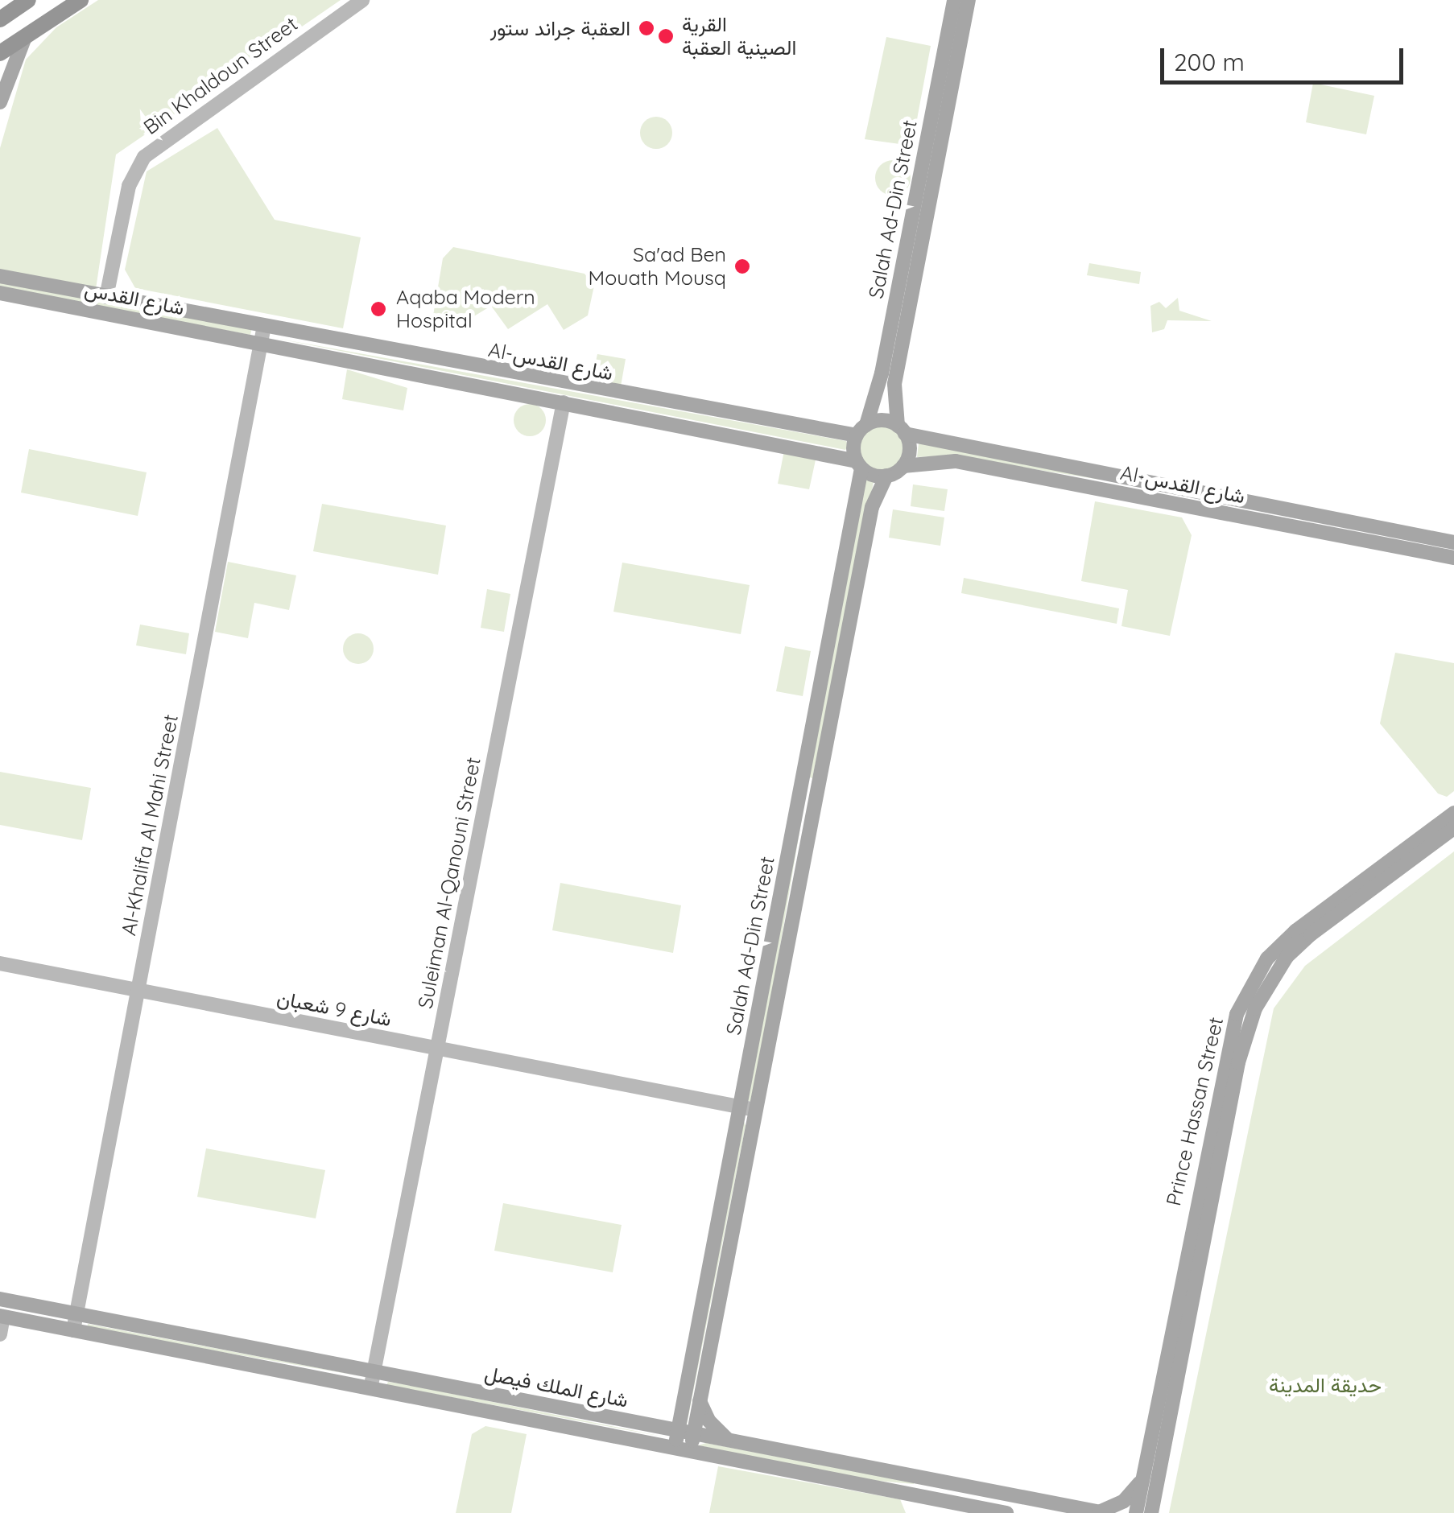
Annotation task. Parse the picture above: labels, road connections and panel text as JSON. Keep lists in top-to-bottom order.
{
  "streets": {
    "main road": [
      "Salah Ad-Din Street",
      "شارع القدس",
      "Al-شارع القدس",
      "Prince Hassan Street",
      "شارع الملك فيصل"
    ],
    "street": [
      "Bin Khaldoun Street",
      "Al-Khalifa Al Mahi Street",
      "Suleiman Al-Qanouni Street",
      "شارع 9 شعبان"
    ]
  },
  "crossings": [
    ["Bin Khaldoun Street", "Al-شارع القدس"],
    ["Salah Ad-Din Street", "Al-شارع القدس"],
    ["Salah Ad-Din Street", "شارع 9 شعبان"],
    ["Salah Ad-Din Street", "شارع الملك فيصل"],
    ["شارع القدس", "Al-شارع القدس"],
    ["شارع القدس", "Al-Khalifa Al Mahi Street"],
    ["Al-شارع القدس", "Al-Khalifa Al Mahi Street"],
    ["Al-شارع القدس", "Suleiman Al-Qanouni Street"],
    ["Al-Khalifa Al Mahi Street", "شارع 9 شعبان"],
    ["Al-Khalifa Al Mahi Street", "شارع الملك فيصل"],
    ["Suleiman Al-Qanouni Street", "شارع 9 شعبان"],
    ["Suleiman Al-Qanouni Street", "شارع الملك فيصل"]
  ],
  "parks": ["حديقة المدينة"],
  "places": [
    "العقبة جراند ستور",
    "القرية الصينية العقبة",
    "Sa'ad Ben Mouath Mousq",
    "Aqaba Modern Hospital"
  ],
  "scale_bar": "200 m"
}
